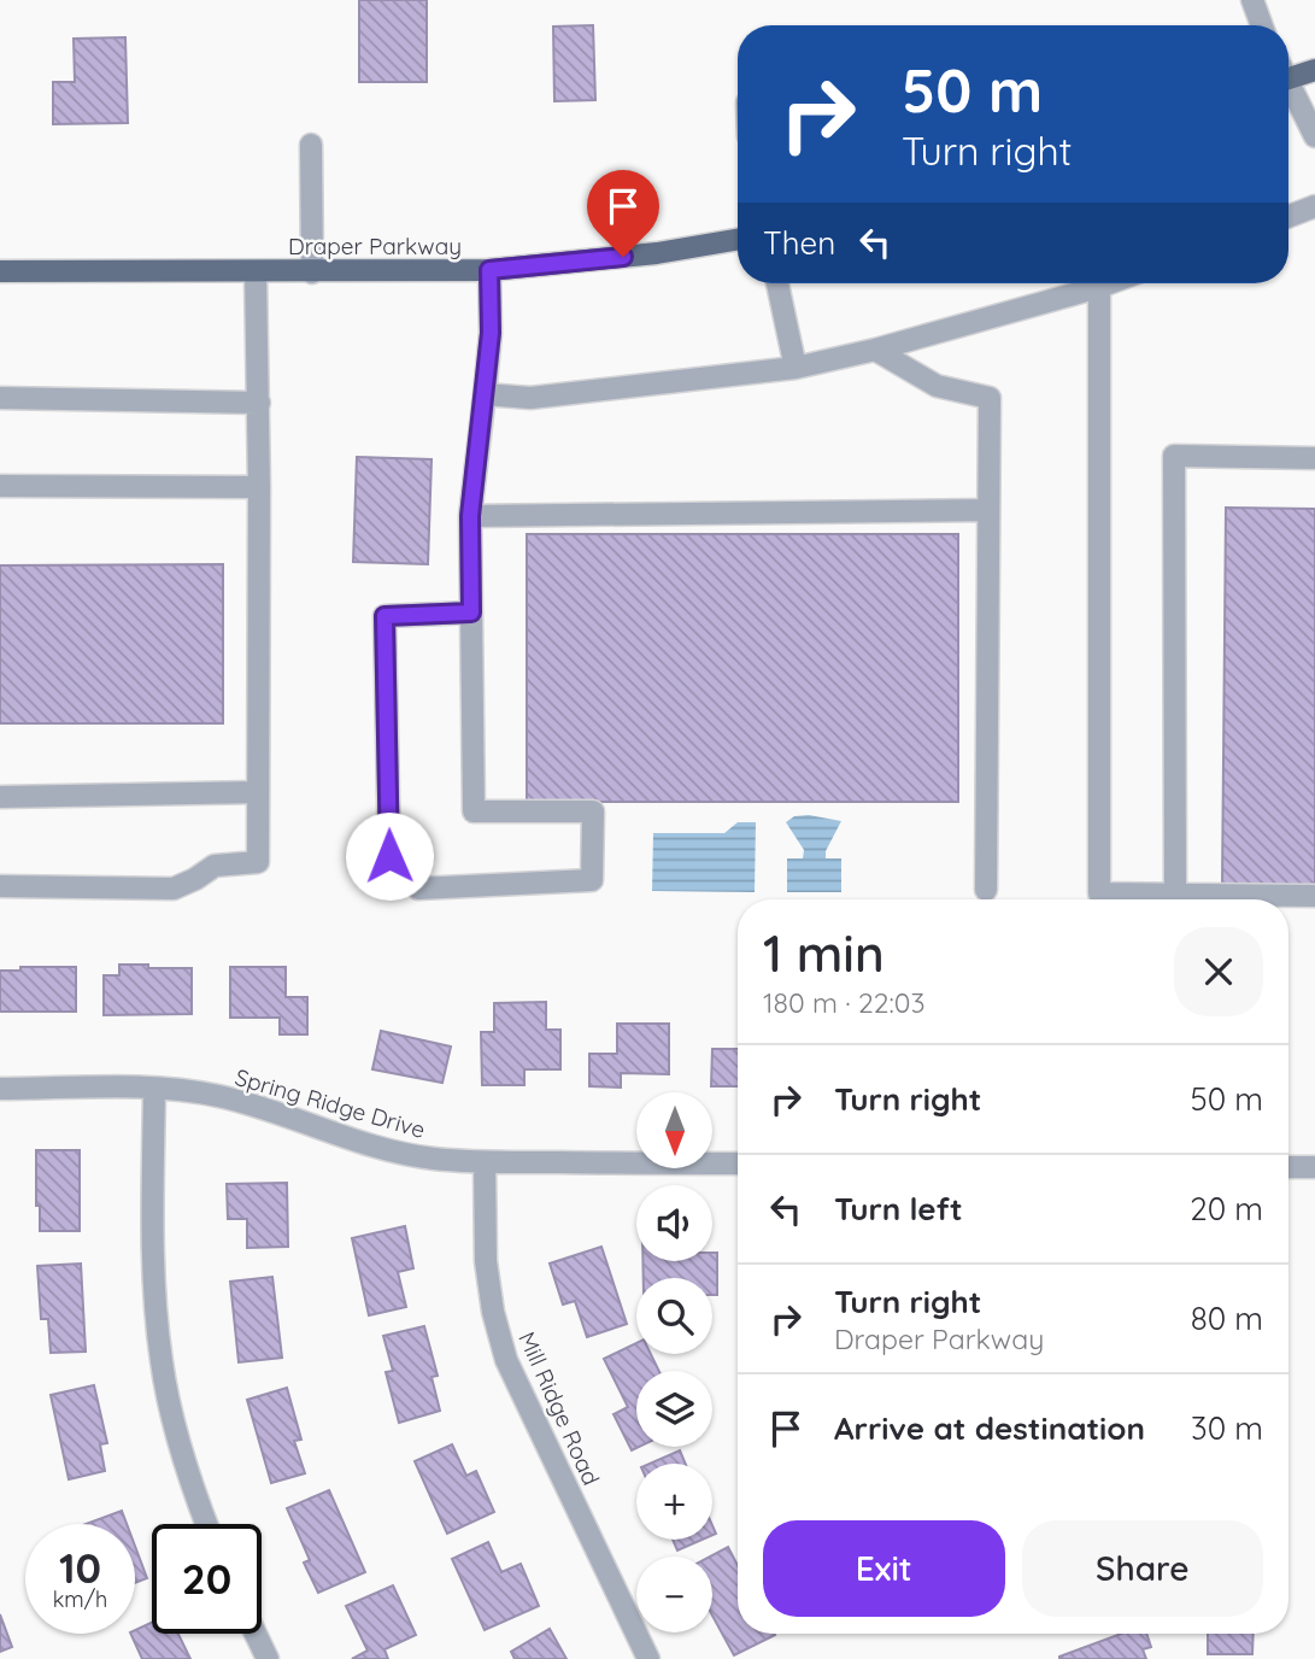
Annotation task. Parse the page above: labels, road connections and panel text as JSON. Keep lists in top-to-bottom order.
{
  "streets": {
    "main road": ["Draper Parkway"],
    "street": ["Spring Ridge Drive", "Mill Ridge Road"]
  },
  "crossings": [
    ["Spring Ridge Drive", "Mill Ridge Road"]
  ],
  "north": "bottom",
  "page": {
    "turn": ["50 m", "Turn right"],
    "then": "Then",
    "heading": ["1 min", "180 m · 22:03"],
    "list": [
      {
        "name": "Turn right",
        "value": "50 m"
      },
      {
        "name": "Turn left",
        "value": "20 m"
      },
      {
        "name": "Turn right",
        "note": "Draper Parkway",
        "value": "80 m"
      },
      {
        "name": "Arrive at destination",
        "value": "30 m"
      }
    ],
    "map_buttons": ["+", "−"],
    "buttons": ["Exit", "Share"],
    "speed": "10 km/h",
    "limit": "20"
  }
}
